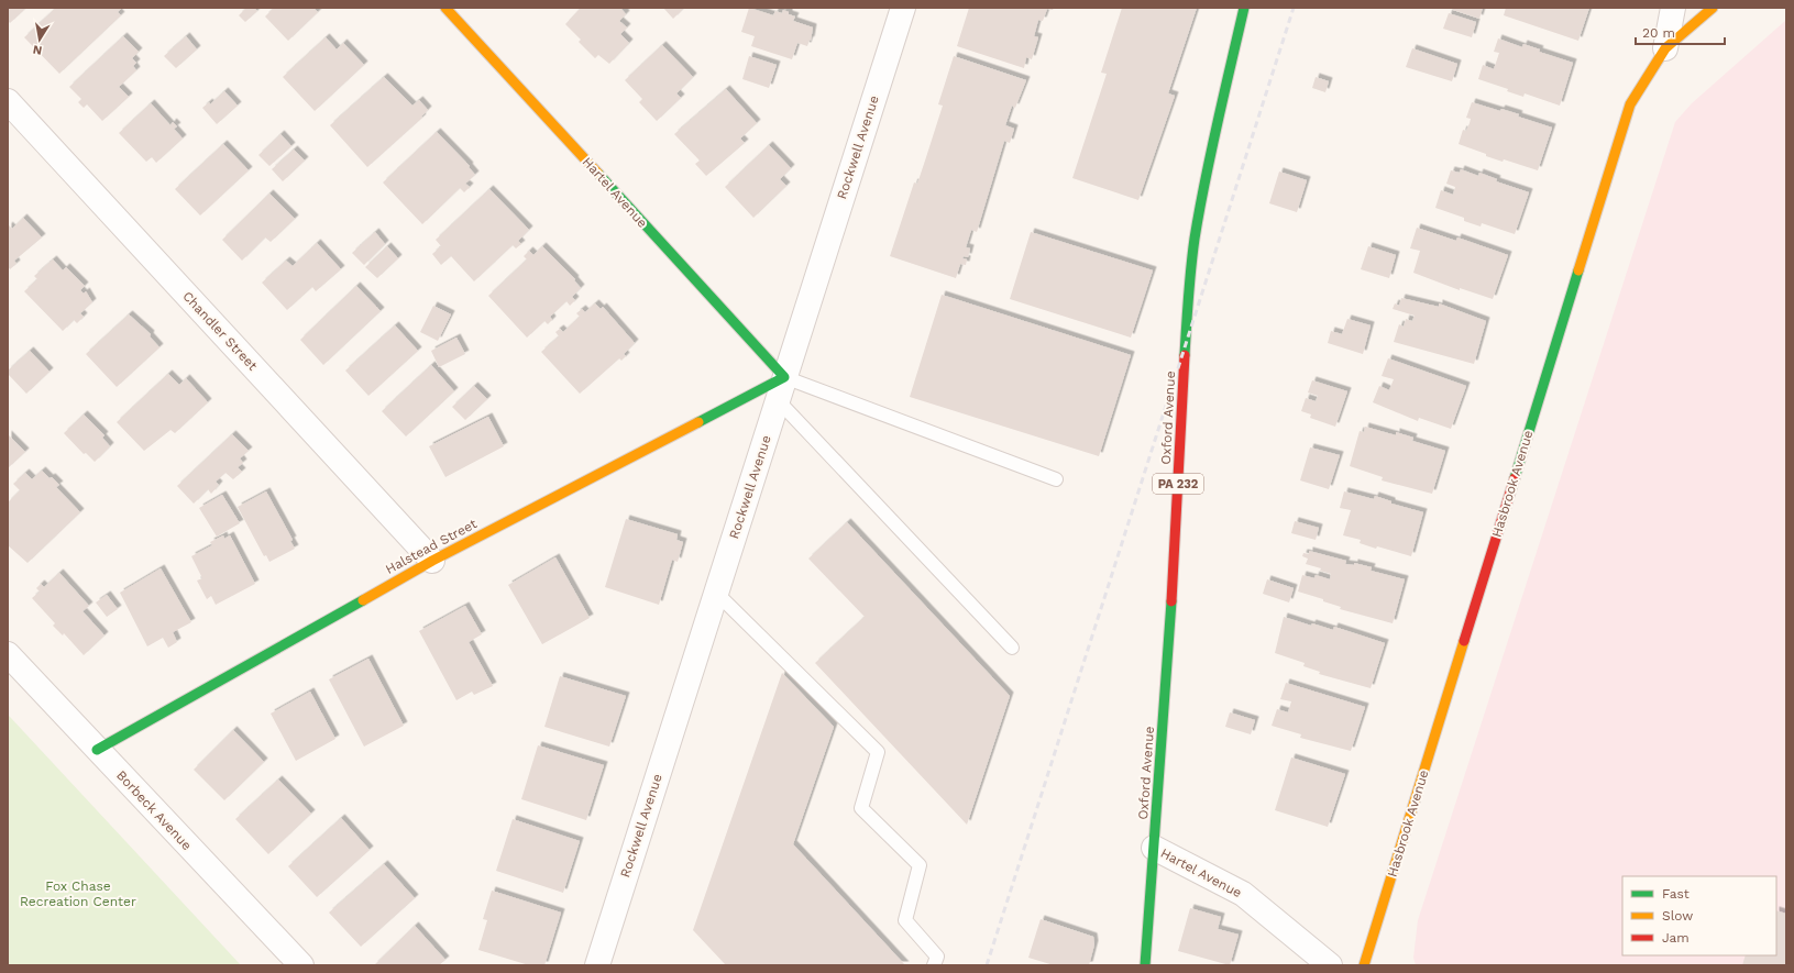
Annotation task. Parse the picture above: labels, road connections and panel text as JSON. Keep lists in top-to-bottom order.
{
  "streets": {
    "main road": [
      "Hartel Avenue",
      "Oxford Avenue",
      "PA 232",
      "Hasbrook Avenue",
      "Halstead Street"
    ],
    "street": ["Rockwell Avenue", "Chandler Street", "Borbeck Avenue"]
  },
  "crossings": [
    ["Rockwell Avenue", "Hartel Avenue"],
    ["Rockwell Avenue", "Halstead Street"],
    ["Hartel Avenue", "Oxford Avenue"],
    ["Hartel Avenue", "Halstead Street"],
    ["Chandler Street", "Halstead Street"],
    ["Halstead Street", "Borbeck Avenue"]
  ],
  "parks": ["Fox Chase Recreation Center"],
  "legend": ["Fast", "Slow", "Jam"],
  "scale_bar": "20 m",
  "north": "bottom"
}
